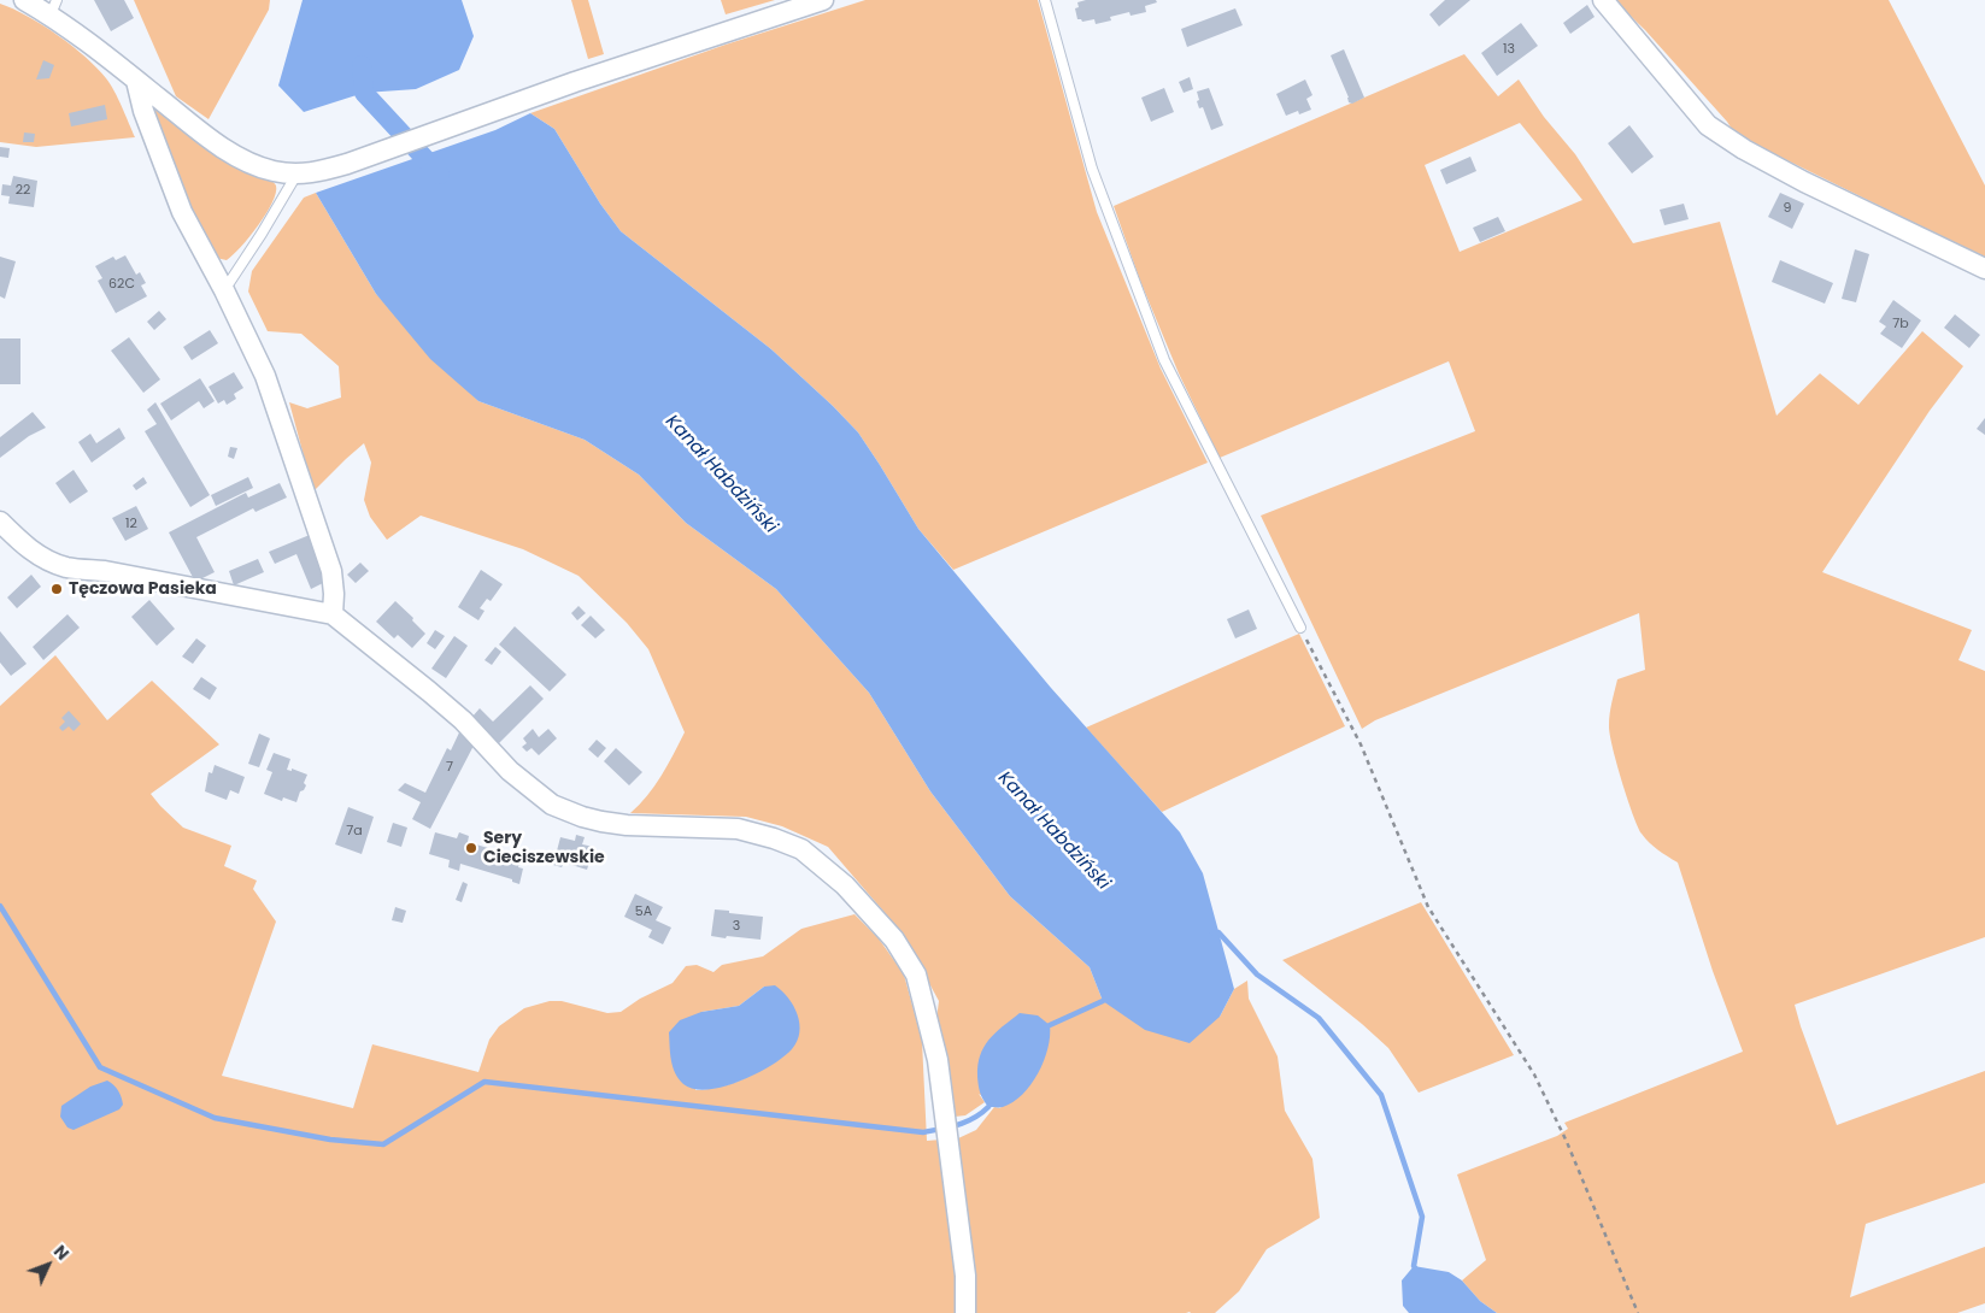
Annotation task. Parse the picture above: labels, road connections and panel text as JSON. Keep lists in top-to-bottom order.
{
  "water": ["Kanał Habdziński"],
  "places": ["Tęczowa Pasieka", "Sery Cieciszewskie"],
  "house_numbers": [
    "13",
    "22",
    "9",
    "62C",
    "7b",
    "12",
    "7",
    "7a",
    "5A",
    "3"
  ],
  "north": "top right"
}
